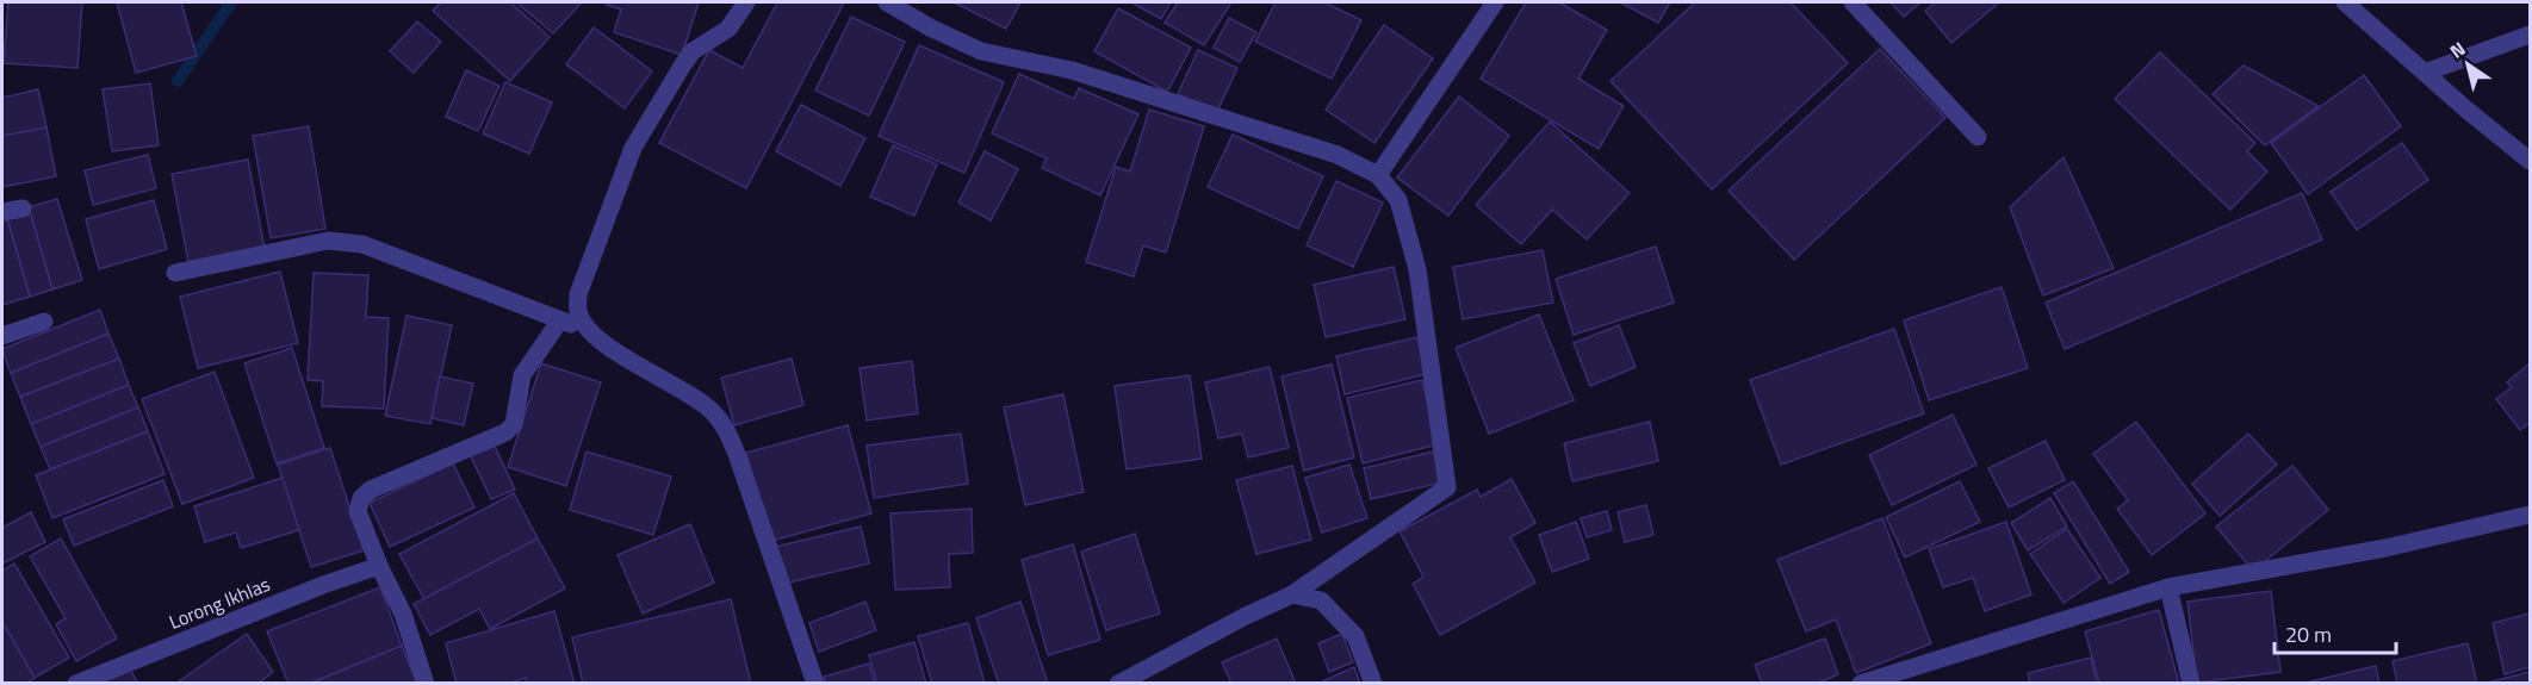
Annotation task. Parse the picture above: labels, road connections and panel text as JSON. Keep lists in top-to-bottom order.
{
  "streets": {
    "street": ["Lorong Ikhlas"]
  },
  "scale_bar": "20 m",
  "north": "top left"
}
